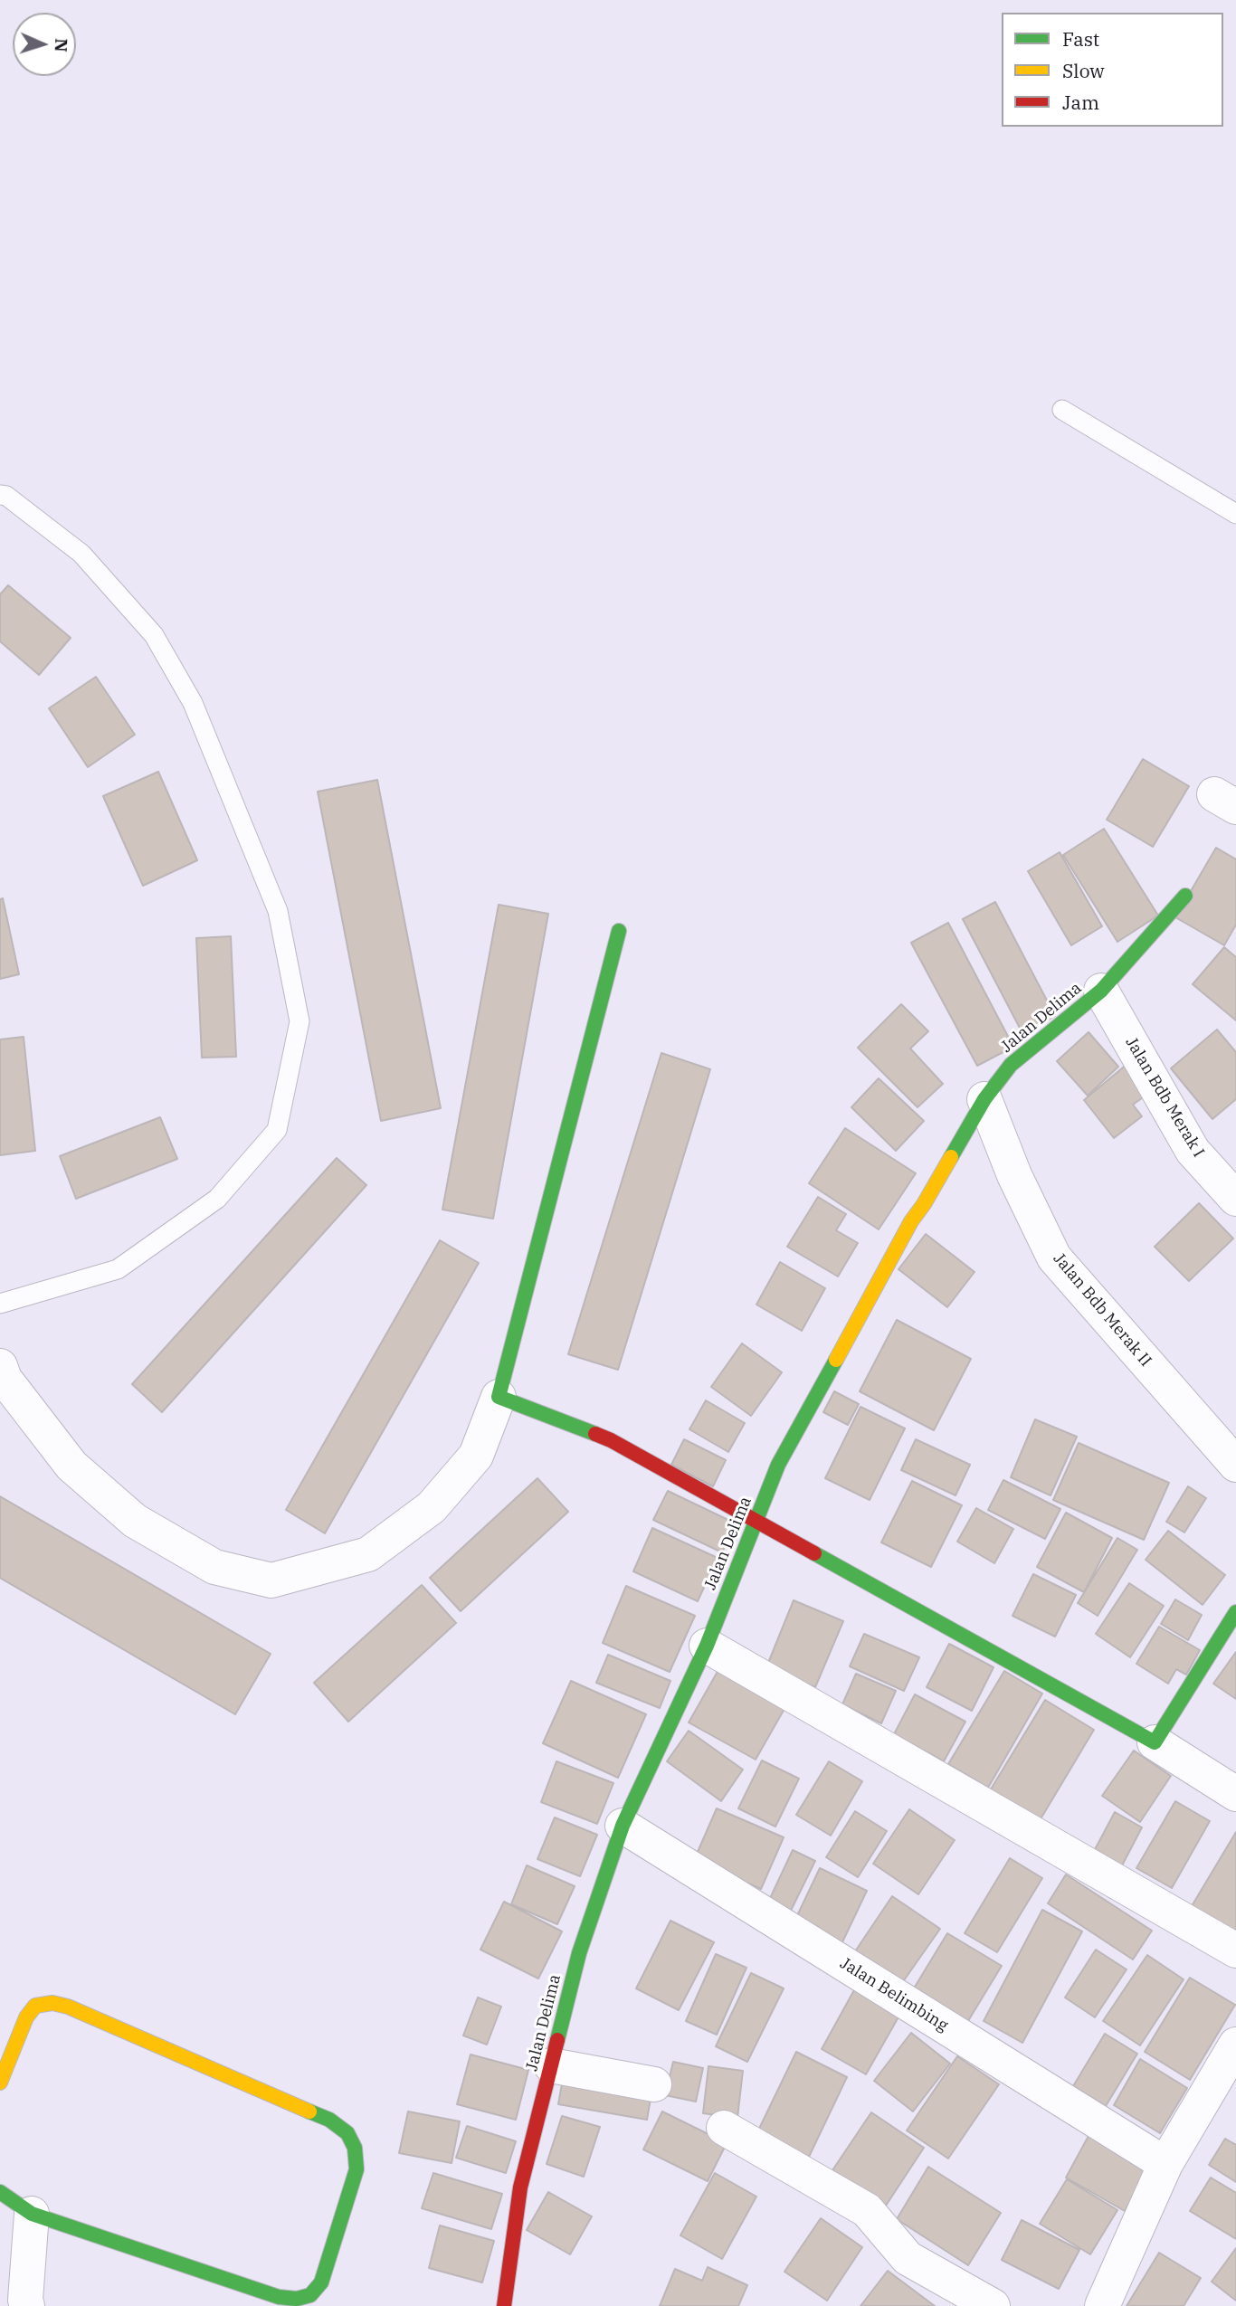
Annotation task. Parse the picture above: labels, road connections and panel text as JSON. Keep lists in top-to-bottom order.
{
  "streets": {
    "street": [
      "Jalan Delima",
      "Jalan Bdb Merak I",
      "Jalan Bdb Merak II",
      "Jalan Belimbing"
    ]
  },
  "crossings": [
    ["Jalan Delima", "Jalan Bdb Merak I"],
    ["Jalan Delima", "Jalan Bdb Merak II"],
    ["Jalan Delima", "Jalan Belimbing"]
  ],
  "legend": ["Fast", "Slow", "Jam"],
  "north": "right"
}
